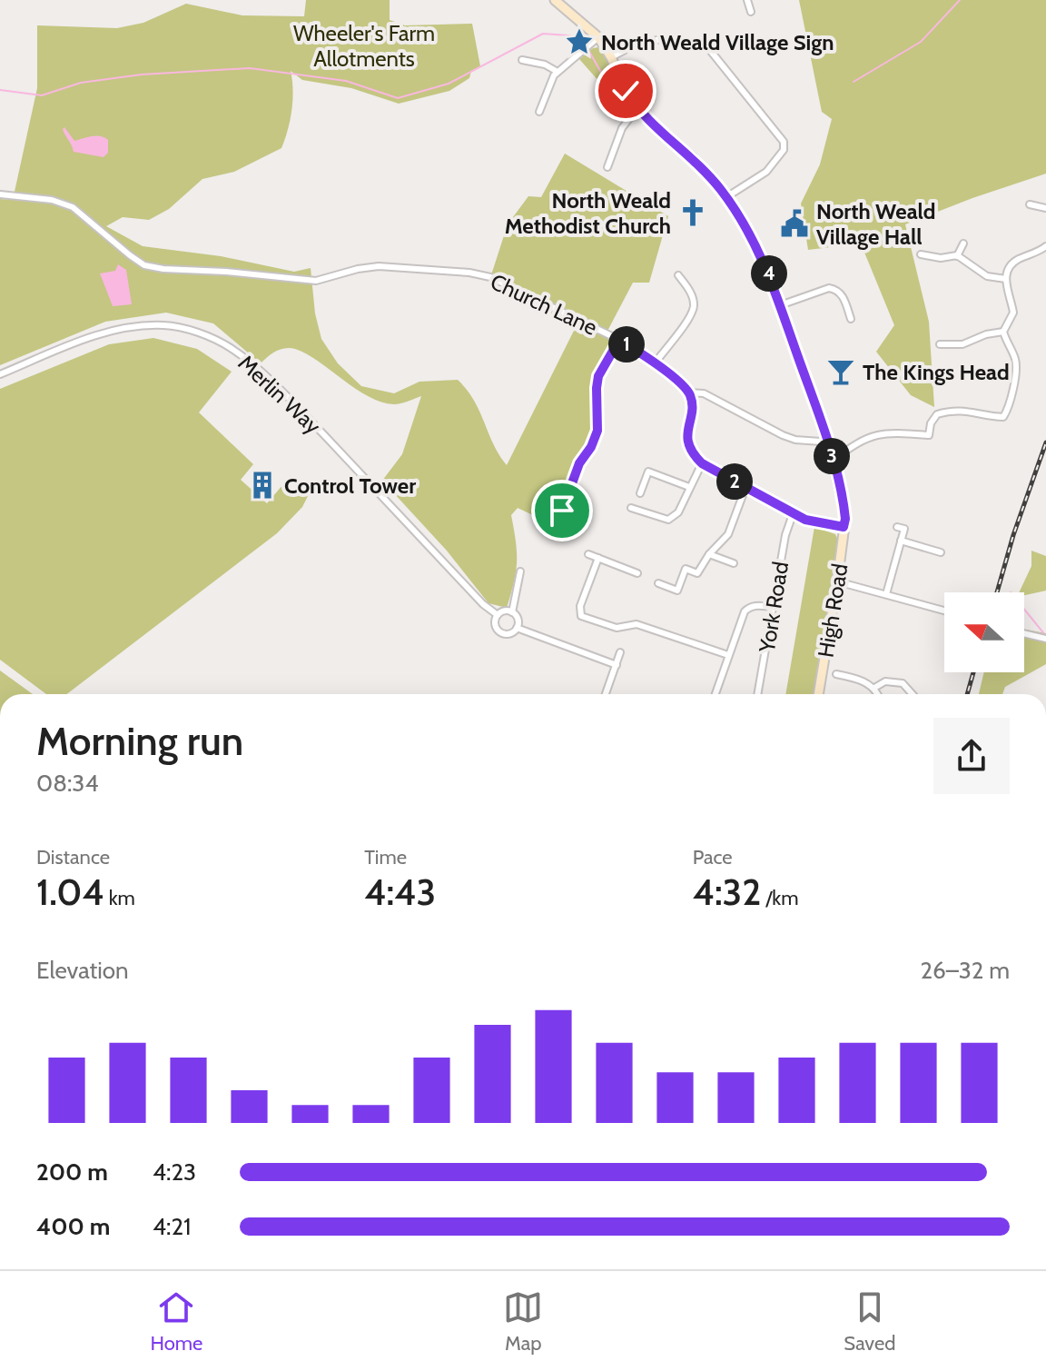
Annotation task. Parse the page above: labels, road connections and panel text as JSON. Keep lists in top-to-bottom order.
{
  "streets": {
    "main road": ["High Road"],
    "street": ["Church Lane", "Merlin Way", "York Road"]
  },
  "parks": ["Wheeler's Farm Allotments"],
  "places": {
    "place": ["North Weald Village Sign"],
    "church": ["North Weald Methodist Church"],
    "public building": ["North Weald Village Hall"],
    "bar": ["The Kings Head"],
    "building": ["Control Tower"]
  },
  "north": "left",
  "page": {
    "pins": [
      "4",
      "1",
      "3",
      "2"
    ],
    "heading": ["Morning run", "08:34"],
    "stats": [
      ["Distance", "1.04 km"],
      ["Time", "4:43"],
      ["Pace", "4:32 /km"]
    ],
    "chart": ["Elevation", "26–32 m"],
    "list": [
      {
        "name": "200 m",
        "note": "4:23"
      },
      {
        "name": "400 m",
        "note": "4:21"
      }
    ],
    "tabs": ["Home", "Map", "Saved"]
  }
}
